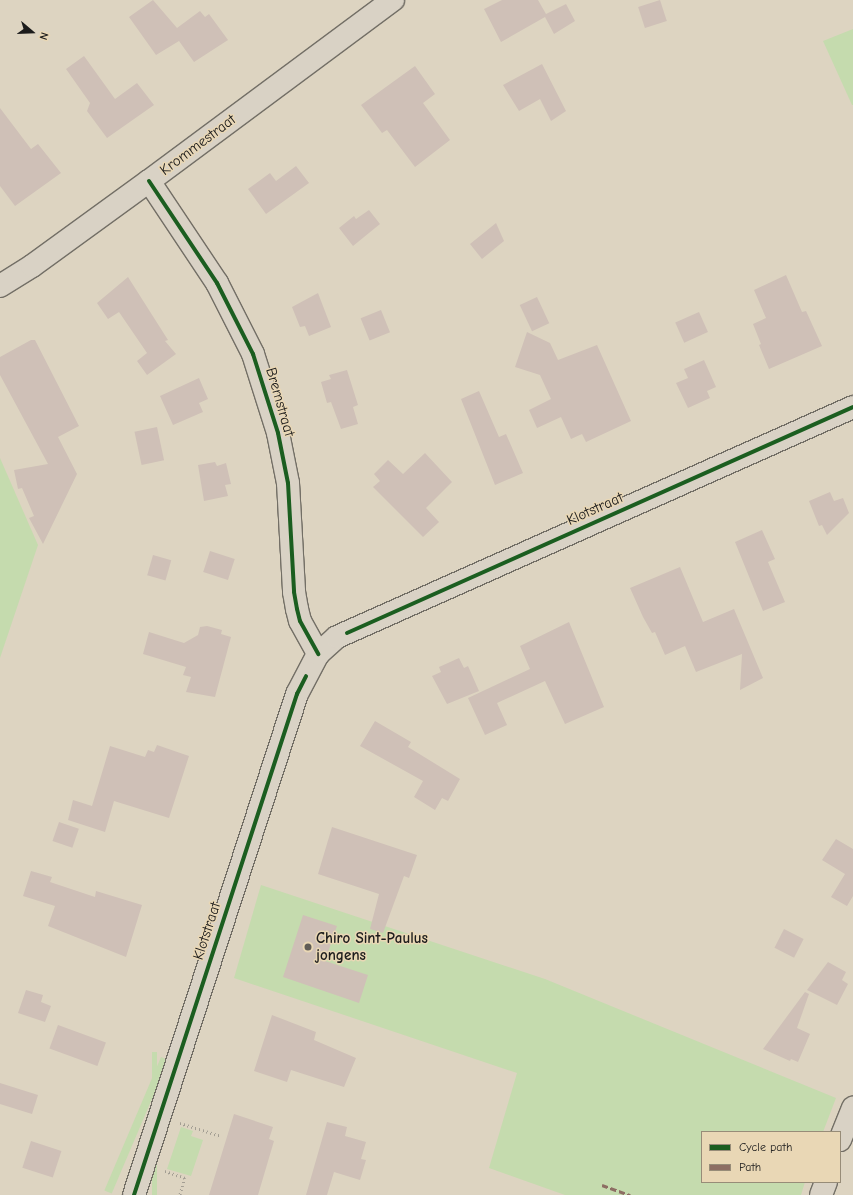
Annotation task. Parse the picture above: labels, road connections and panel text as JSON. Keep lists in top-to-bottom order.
{
  "streets": {
    "street": ["Krommestraat", "Bremstraat", "Klotstraat"]
  },
  "crossings": [
    ["Krommestraat", "Bremstraat"],
    ["Bremstraat", "Klotstraat"]
  ],
  "places": ["Chiro Sint-Paulus jongens"],
  "legend": ["Cycle path", "Path"],
  "north": "right"
}
